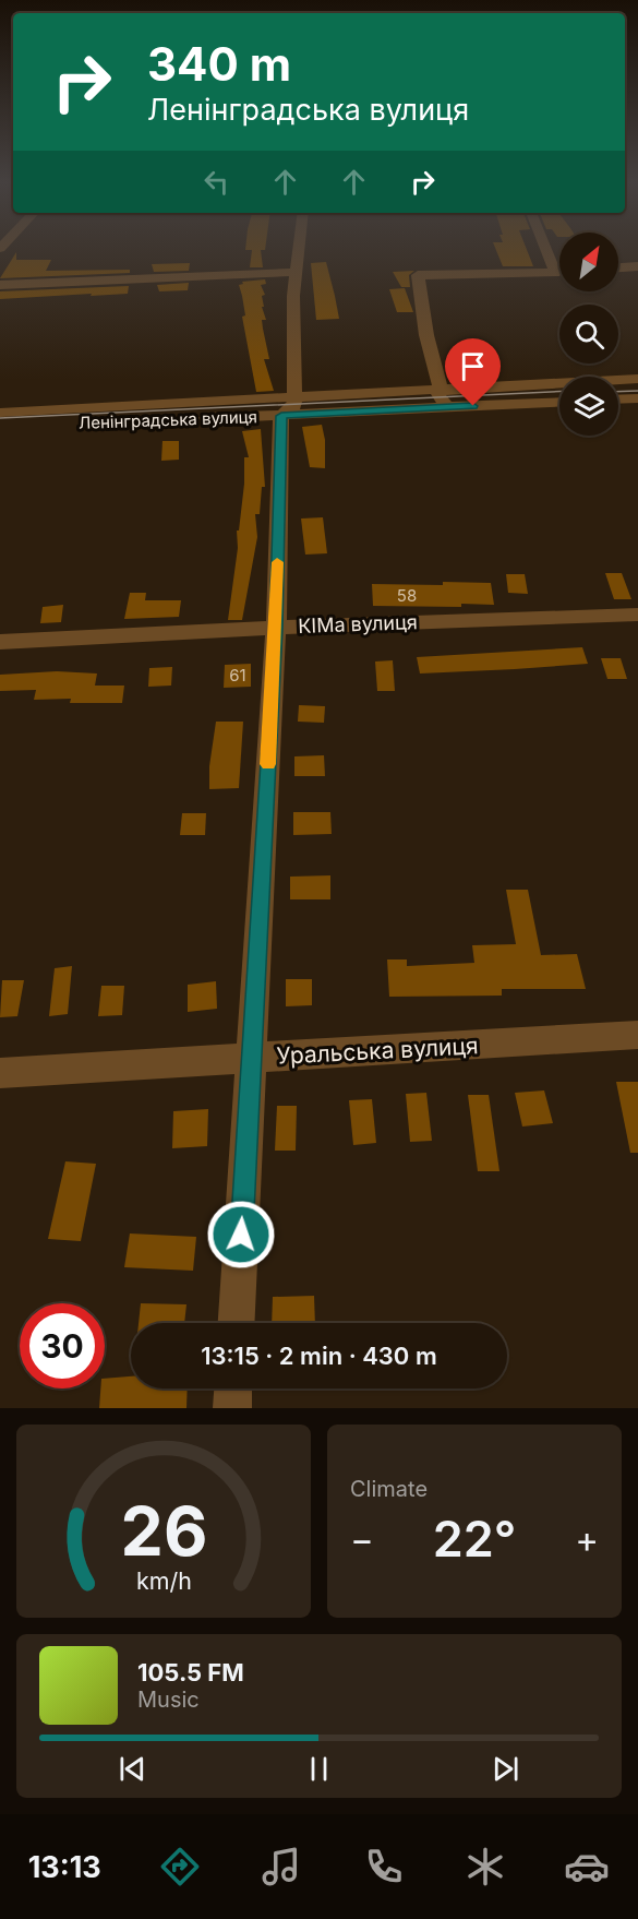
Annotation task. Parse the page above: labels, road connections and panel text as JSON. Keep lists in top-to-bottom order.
{
  "streets": {
    "street": ["Ленінградська вулиця", "КІМа вулиця", "Уральська вулиця"]
  },
  "house_numbers": ["58", "61"],
  "north": "top right",
  "page": {
    "turn": ["340 m", "Ленінградська вулиця"],
    "limit": "30",
    "trip": "13:15 · 2 min · 430 m",
    "tile": "Climate",
    "heat": ["−", "22°", "+"],
    "song": ["105.5 FM", "Music"],
    "tabs": "13:13",
    "gauge": ["26", "km/h"]
  }
}
